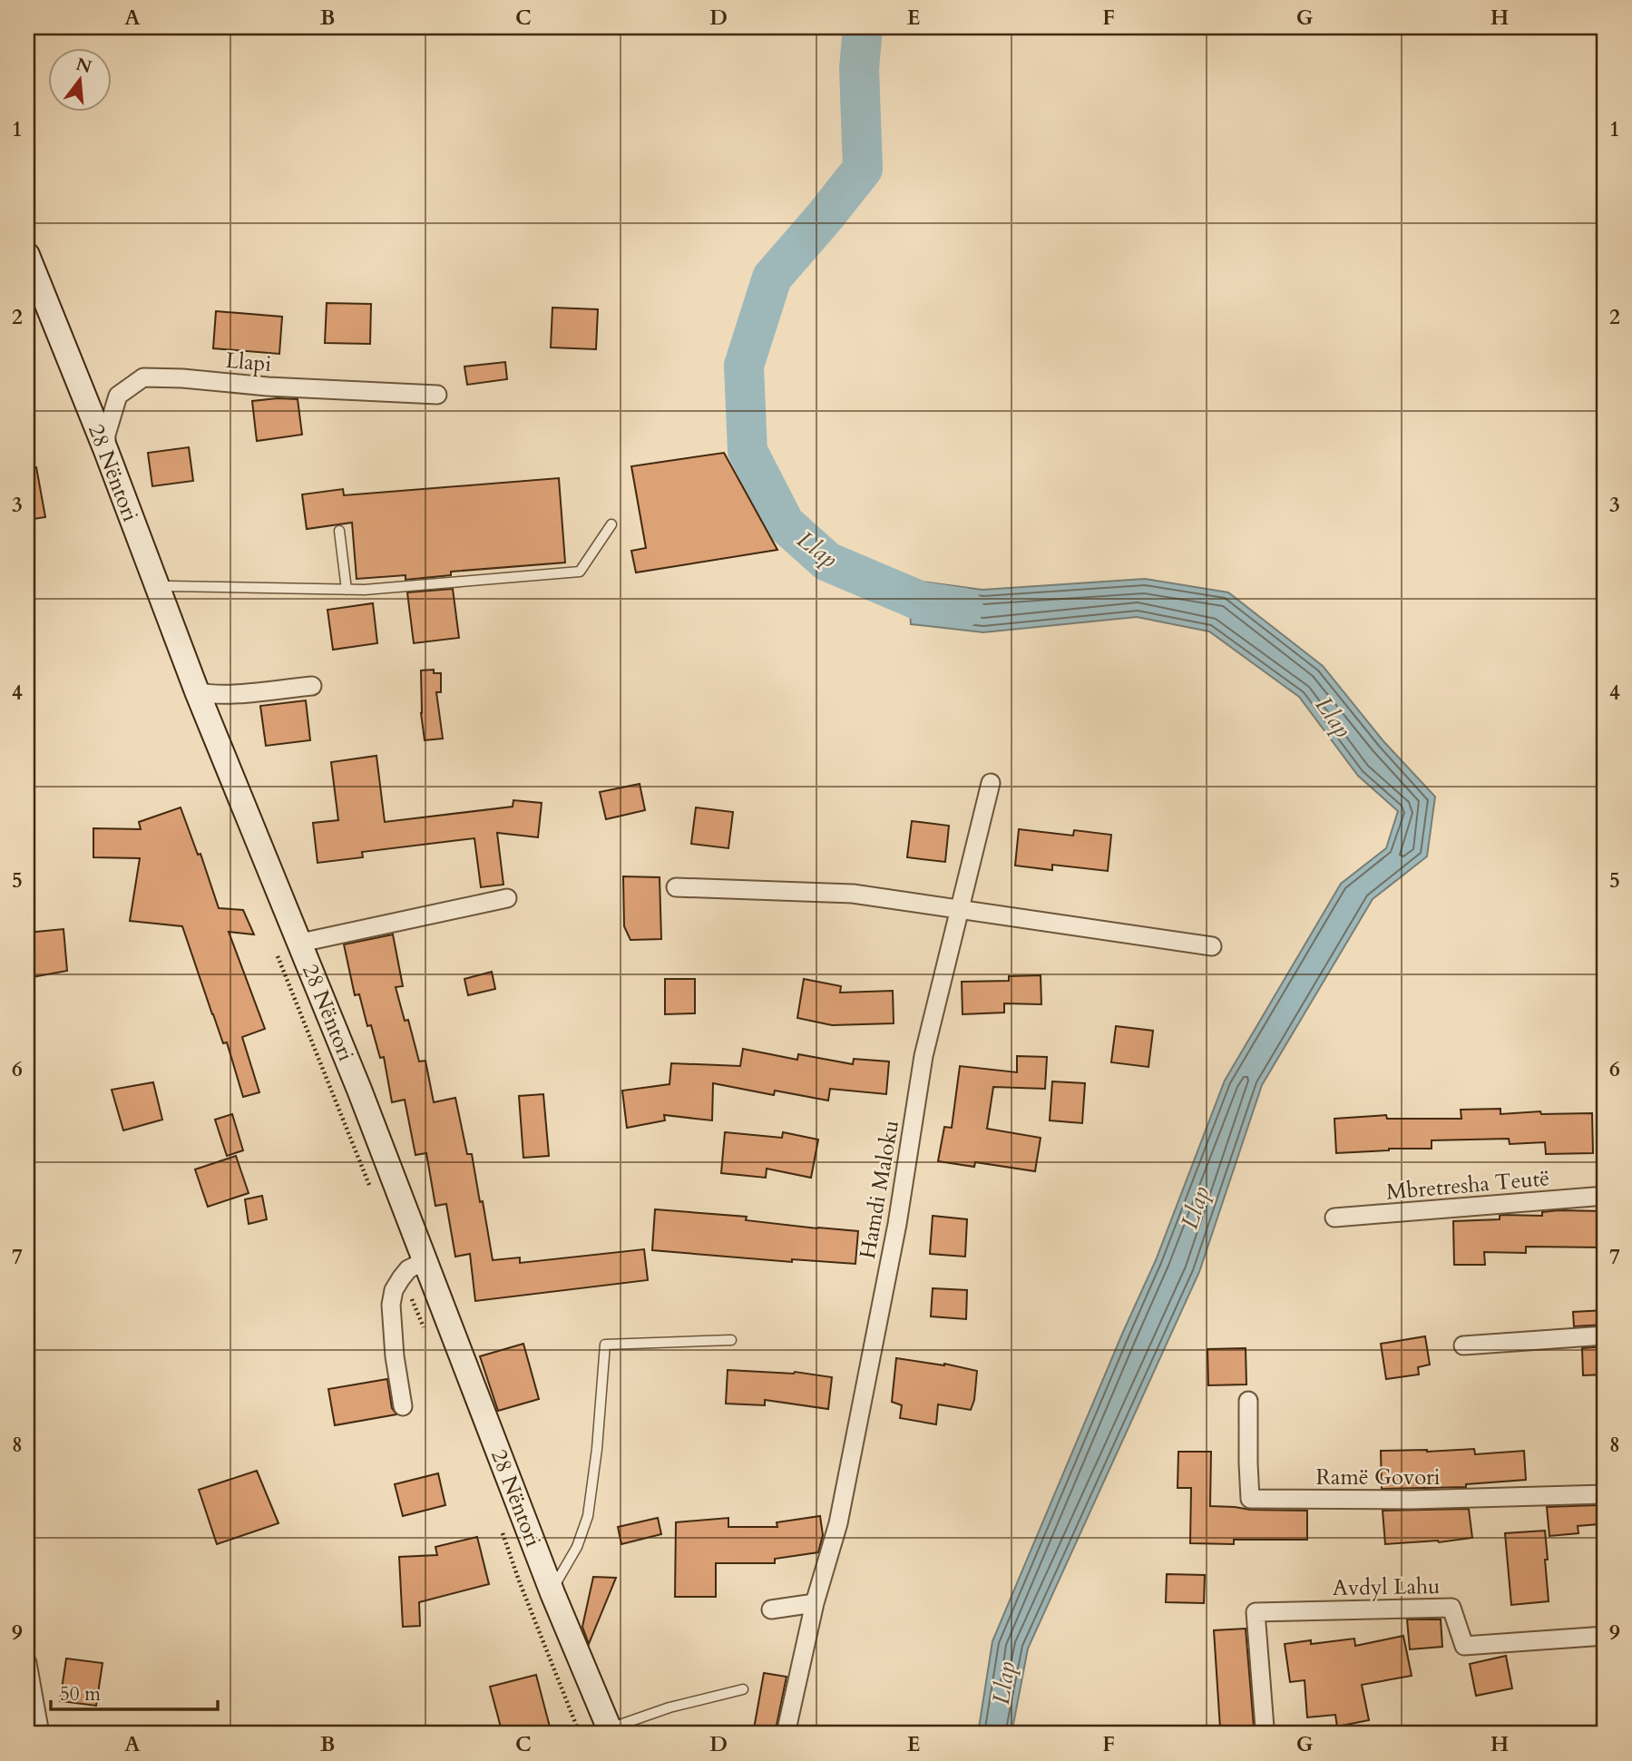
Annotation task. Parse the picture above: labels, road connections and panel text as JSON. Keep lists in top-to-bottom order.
{
  "streets": {
    "main road": ["28 Nëntori"],
    "street": [
      "Llapi",
      "Mbretresha Teutë",
      "Hamdi Maloku",
      "Ramë Govori",
      "Avdyl Lahu"
    ]
  },
  "crossings": [
    ["Llapi", "28 Nëntori"]
  ],
  "water": ["Llap"],
  "scale_bar": "50 m",
  "north": "top",
  "grid": {
    "columns": [
      "A",
      "B",
      "C",
      "D",
      "E",
      "F",
      "G",
      "H"
    ],
    "rows": [
      "1",
      "2",
      "3",
      "4",
      "5",
      "6",
      "7",
      "8",
      "9"
    ]
  }
}
